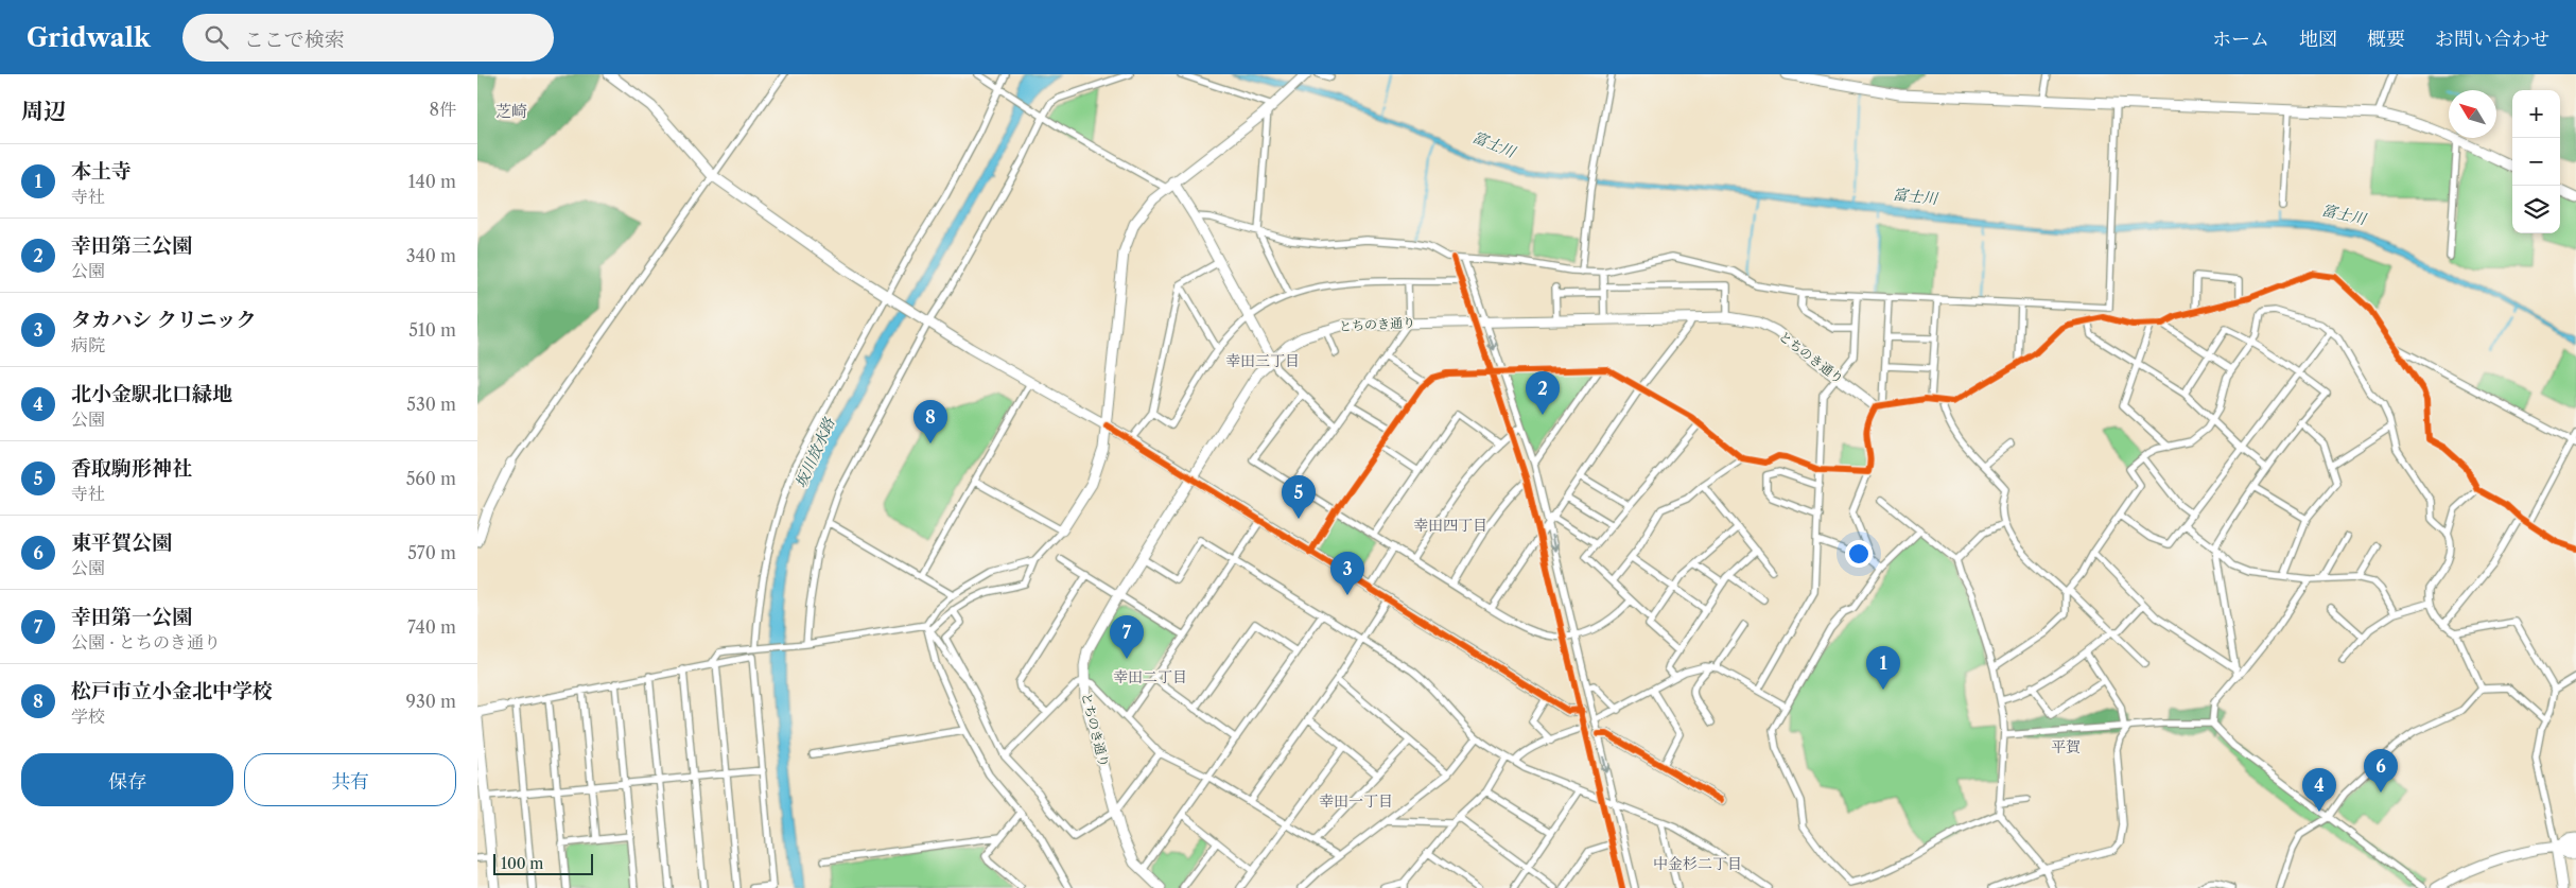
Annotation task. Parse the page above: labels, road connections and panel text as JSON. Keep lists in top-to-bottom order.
{
  "streets": {
    "street": ["とちのき通り"]
  },
  "districts": [
    "芝崎",
    "幸田三丁目",
    "幸田四丁目",
    "幸田二丁目",
    "平賀",
    "幸田一丁目",
    "中金杉二丁目"
  ],
  "water": ["富士川", "坂川放水路"],
  "scale_bar": "100 m",
  "north": "top left",
  "page": {
    "header": "Gridwalk",
    "search": "ここで検索",
    "nav": [
      "ホーム",
      "地図",
      "概要",
      "お問い合わせ"
    ],
    "heading": ["周辺", "8件"],
    "map_buttons": ["+", "−"],
    "list": [
      {
        "mark": "1",
        "name": "本土寺",
        "note": "寺社",
        "value": "140 m"
      },
      {
        "mark": "2",
        "name": "幸田第三公園",
        "note": "公園",
        "value": "340 m"
      },
      {
        "mark": "3",
        "name": "タカハシ クリニック",
        "note": "病院",
        "value": "510 m"
      },
      {
        "mark": "4",
        "name": "北小金駅北口緑地",
        "note": "公園",
        "value": "530 m"
      },
      {
        "mark": "5",
        "name": "香取駒形神社",
        "note": "寺社",
        "value": "560 m"
      },
      {
        "mark": "6",
        "name": "東平賀公園",
        "note": "公園",
        "value": "570 m"
      },
      {
        "mark": "7",
        "name": "幸田第一公園",
        "note": "公園 · とちのき通り",
        "value": "740 m"
      },
      {
        "mark": "8",
        "name": "松戸市立小金北中学校",
        "note": "学校",
        "value": "930 m"
      }
    ],
    "pins": [
      "2",
      "8",
      "5",
      "3",
      "7",
      "1",
      "6",
      "4"
    ],
    "buttons": ["保存", "共有"],
    "scale": "100 m"
  }
}
